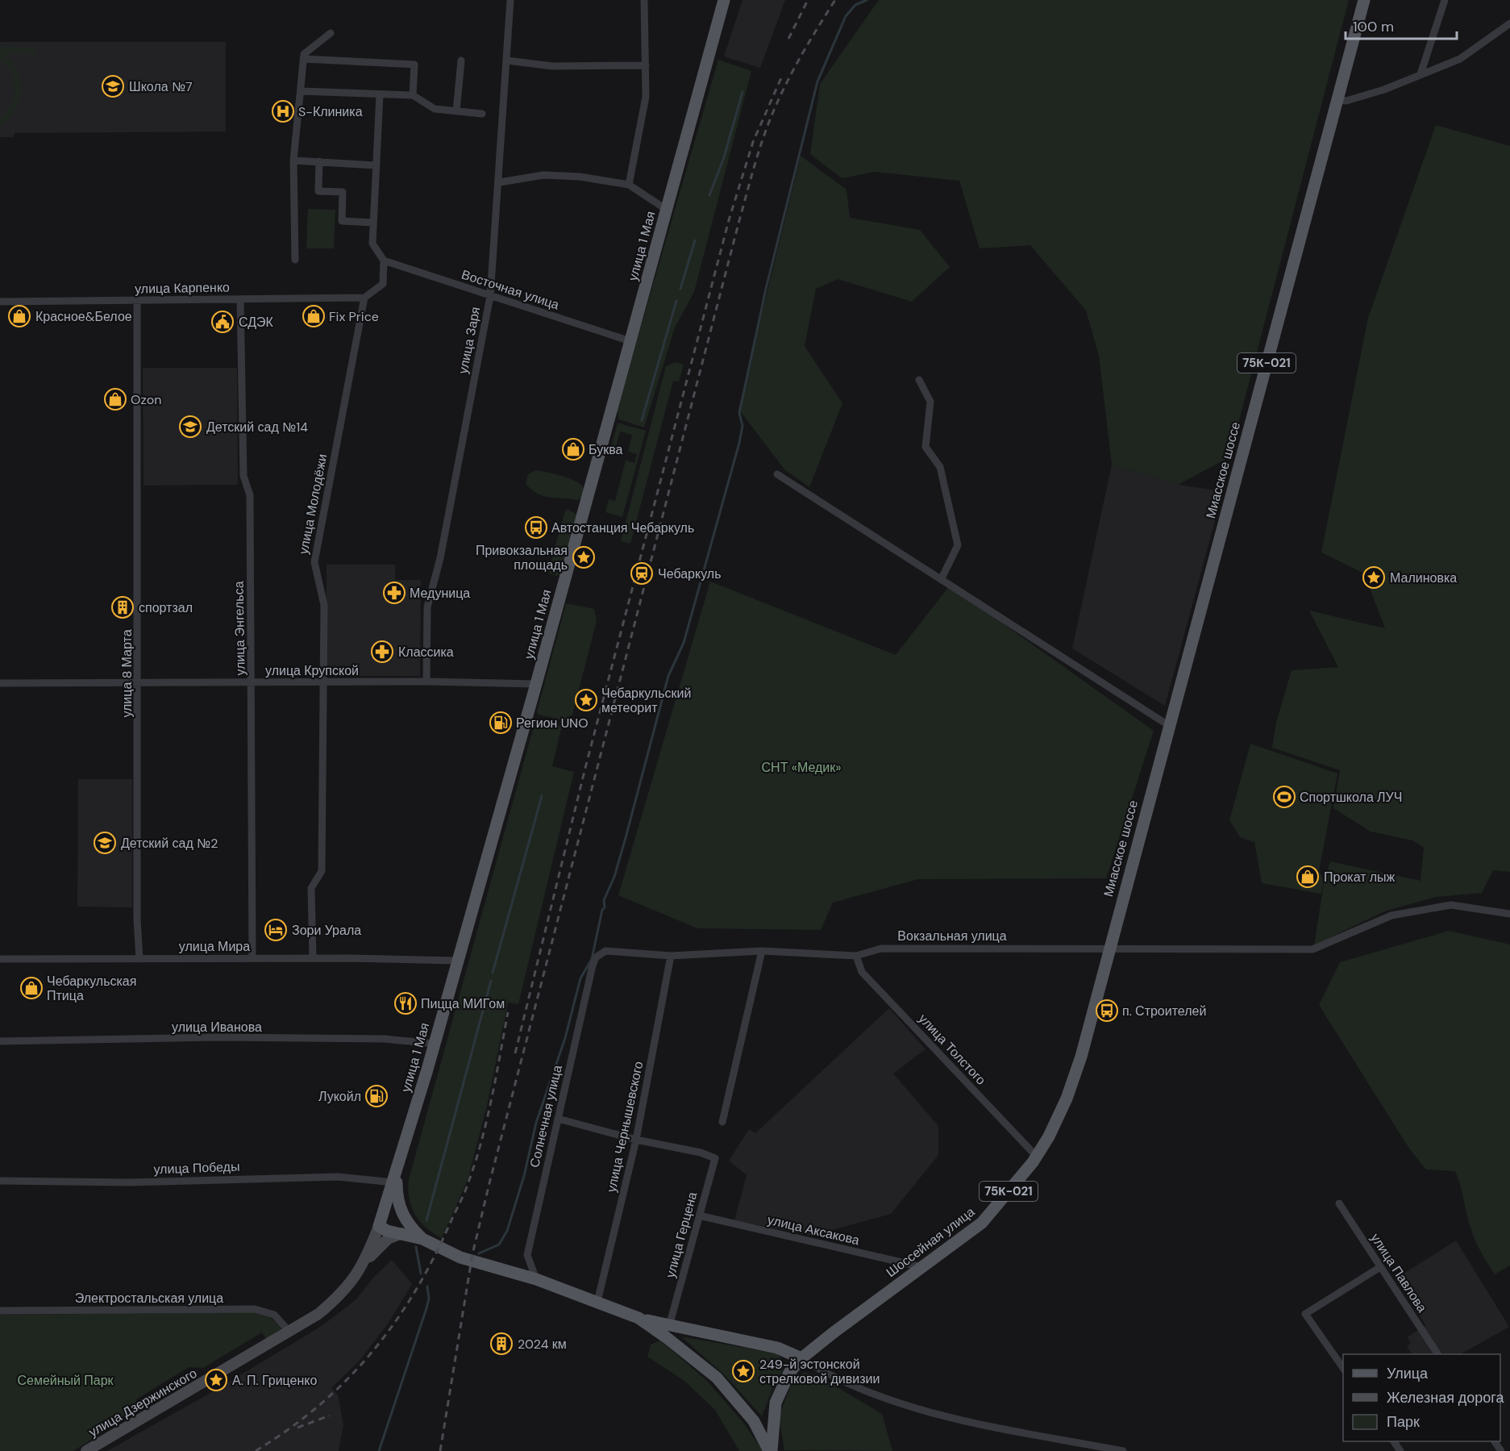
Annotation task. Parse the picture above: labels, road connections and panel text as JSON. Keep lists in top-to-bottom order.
{
  "streets": {
    "main road": [
      "улица 1 Мая",
      "75К-021",
      "Миасское шоссе",
      "Шоссейная улица",
      "улица Дзержинского"
    ],
    "street": [
      "улица Карпенко",
      "Восточная улица",
      "улица Заря",
      "улица Молодёжи",
      "улица Энгельса",
      "улица Крупской",
      "улица 8 Марта",
      "Вокзальная улица",
      "улица Мира",
      "улица Иванова",
      "улица Толстого",
      "Солнечная улица",
      "улица Чернышевского",
      "улица Победы",
      "улица Аксакова",
      "улица Герцена",
      "улица Павлова",
      "Электростальская улица"
    ]
  },
  "crossings": [
    ["улица 1 Мая", "Восточная улица"],
    ["улица 1 Мая", "улица Крупской"],
    ["улица 1 Мая", "улица Мира"],
    ["улица 1 Мая", "улица Иванова"],
    ["улица 1 Мая", "улица Победы"],
    ["улица 1 Мая", "улица Дзержинского"],
    ["улица Карпенко", "улица Молодёжи"],
    ["улица Карпенко", "улица Энгельса"],
    ["улица Карпенко", "улица 8 Марта"],
    ["Восточная улица", "улица Заря"],
    ["улица Заря", "улица Крупской"],
    ["Миасское шоссе", "Вокзальная улица"],
    ["Миасское шоссе", "Шоссейная улица"],
    ["улица Молодёжи", "улица Крупской"],
    ["улица Молодёжи", "улица Мира"],
    ["улица Энгельса", "улица Крупской"],
    ["улица Энгельса", "улица Мира"],
    ["улица Крупской", "улица 8 Марта"],
    ["улица 8 Марта", "улица Мира"],
    ["Вокзальная улица", "улица Толстого"],
    ["Вокзальная улица", "Солнечная улица"],
    ["Вокзальная улица", "улица Чернышевского"],
    ["Вокзальная улица", "Шоссейная улица"],
    ["улица Толстого", "Шоссейная улица"],
    ["улица Чернышевского", "улица Герцена"],
    ["улица Аксакова", "улица Герцена"],
    ["улица Аксакова", "Шоссейная улица"],
    ["Электростальская улица", "улица Дзержинского"]
  ],
  "parks": ["СНТ «Медик»", "Семейный Парк"],
  "places": {
    "school or university": ["Школа №7", "Детский сад №14", "Детский сад №2"],
    "hospital": ["S-Клиника"],
    "shop": [
      "Красное&Белое",
      "Fix Price",
      "Ozon",
      "Буква",
      "Прокат лыж",
      "Чебаркульская Птица"
    ],
    "public building": ["СДЭК"],
    "bus stop": ["Автостанция Чебаркуль", "п. Строителей"],
    "place": [
      "Привокзальная площадь",
      "Малиновка",
      "Чебаркульский метеорит",
      "249-й эстонской стрелковой дивизии",
      "А. П. Гриценко"
    ],
    "station": ["Чебаркуль"],
    "pharmacy": ["Медуница", "Классика"],
    "building": ["спортзал", "2024 км"],
    "fuel station": ["Регион UNO", "Лукойл"],
    "sports": ["Спортшкола ЛУЧ"],
    "hotel": ["Зори Урала"],
    "restaurant": ["Пицца МИГом"]
  },
  "legend": ["Улица", "Железная дорога", "Парк"],
  "scale_bar": "100 m"
}
